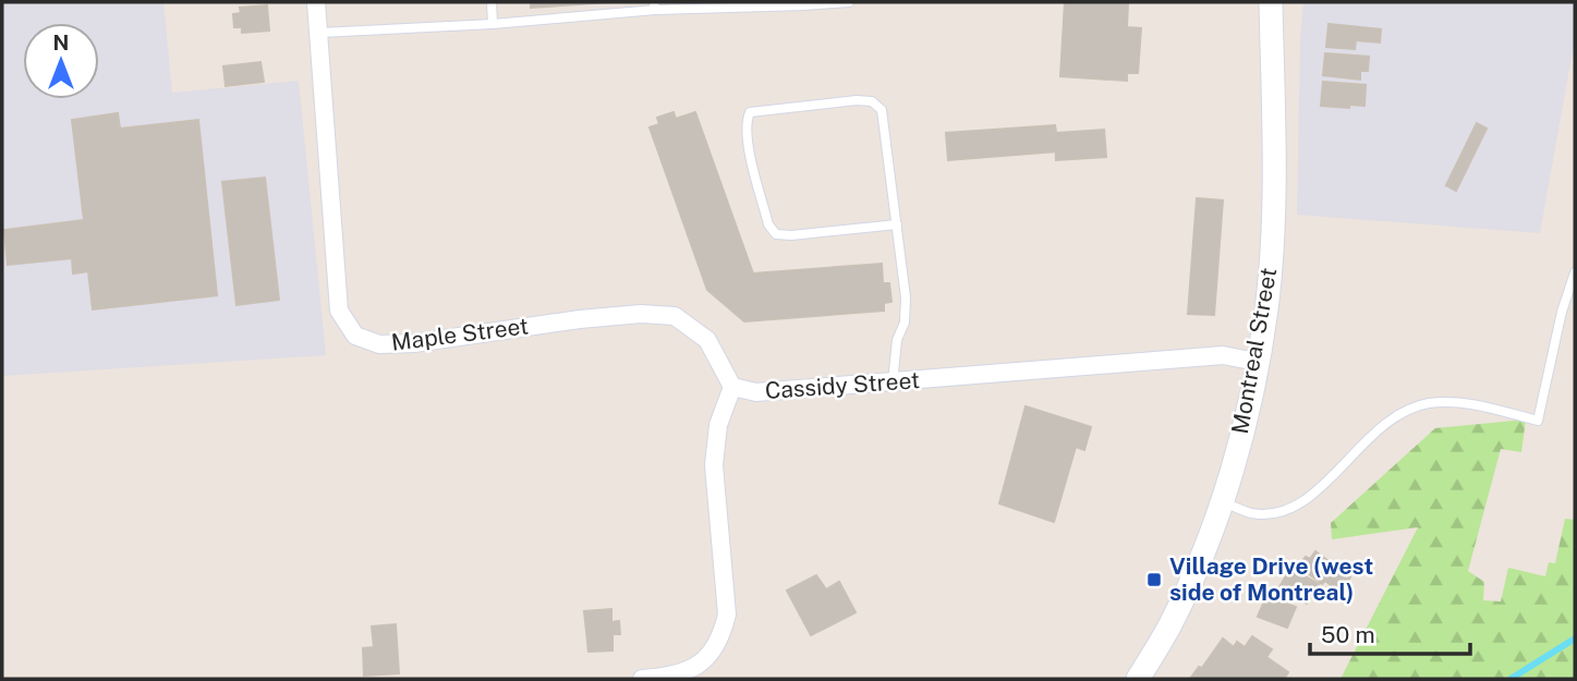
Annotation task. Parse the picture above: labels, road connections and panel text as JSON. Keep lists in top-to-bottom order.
{
  "streets": {
    "main road": ["Montreal Street"],
    "street": ["Maple Street", "Cassidy Street"]
  },
  "crossings": [
    ["Maple Street", "Cassidy Street"],
    ["Montreal Street", "Cassidy Street"]
  ],
  "places": {
    "transit": ["Village Drive (west side of Montreal)"]
  },
  "scale_bar": "50 m",
  "north": "top"
}
